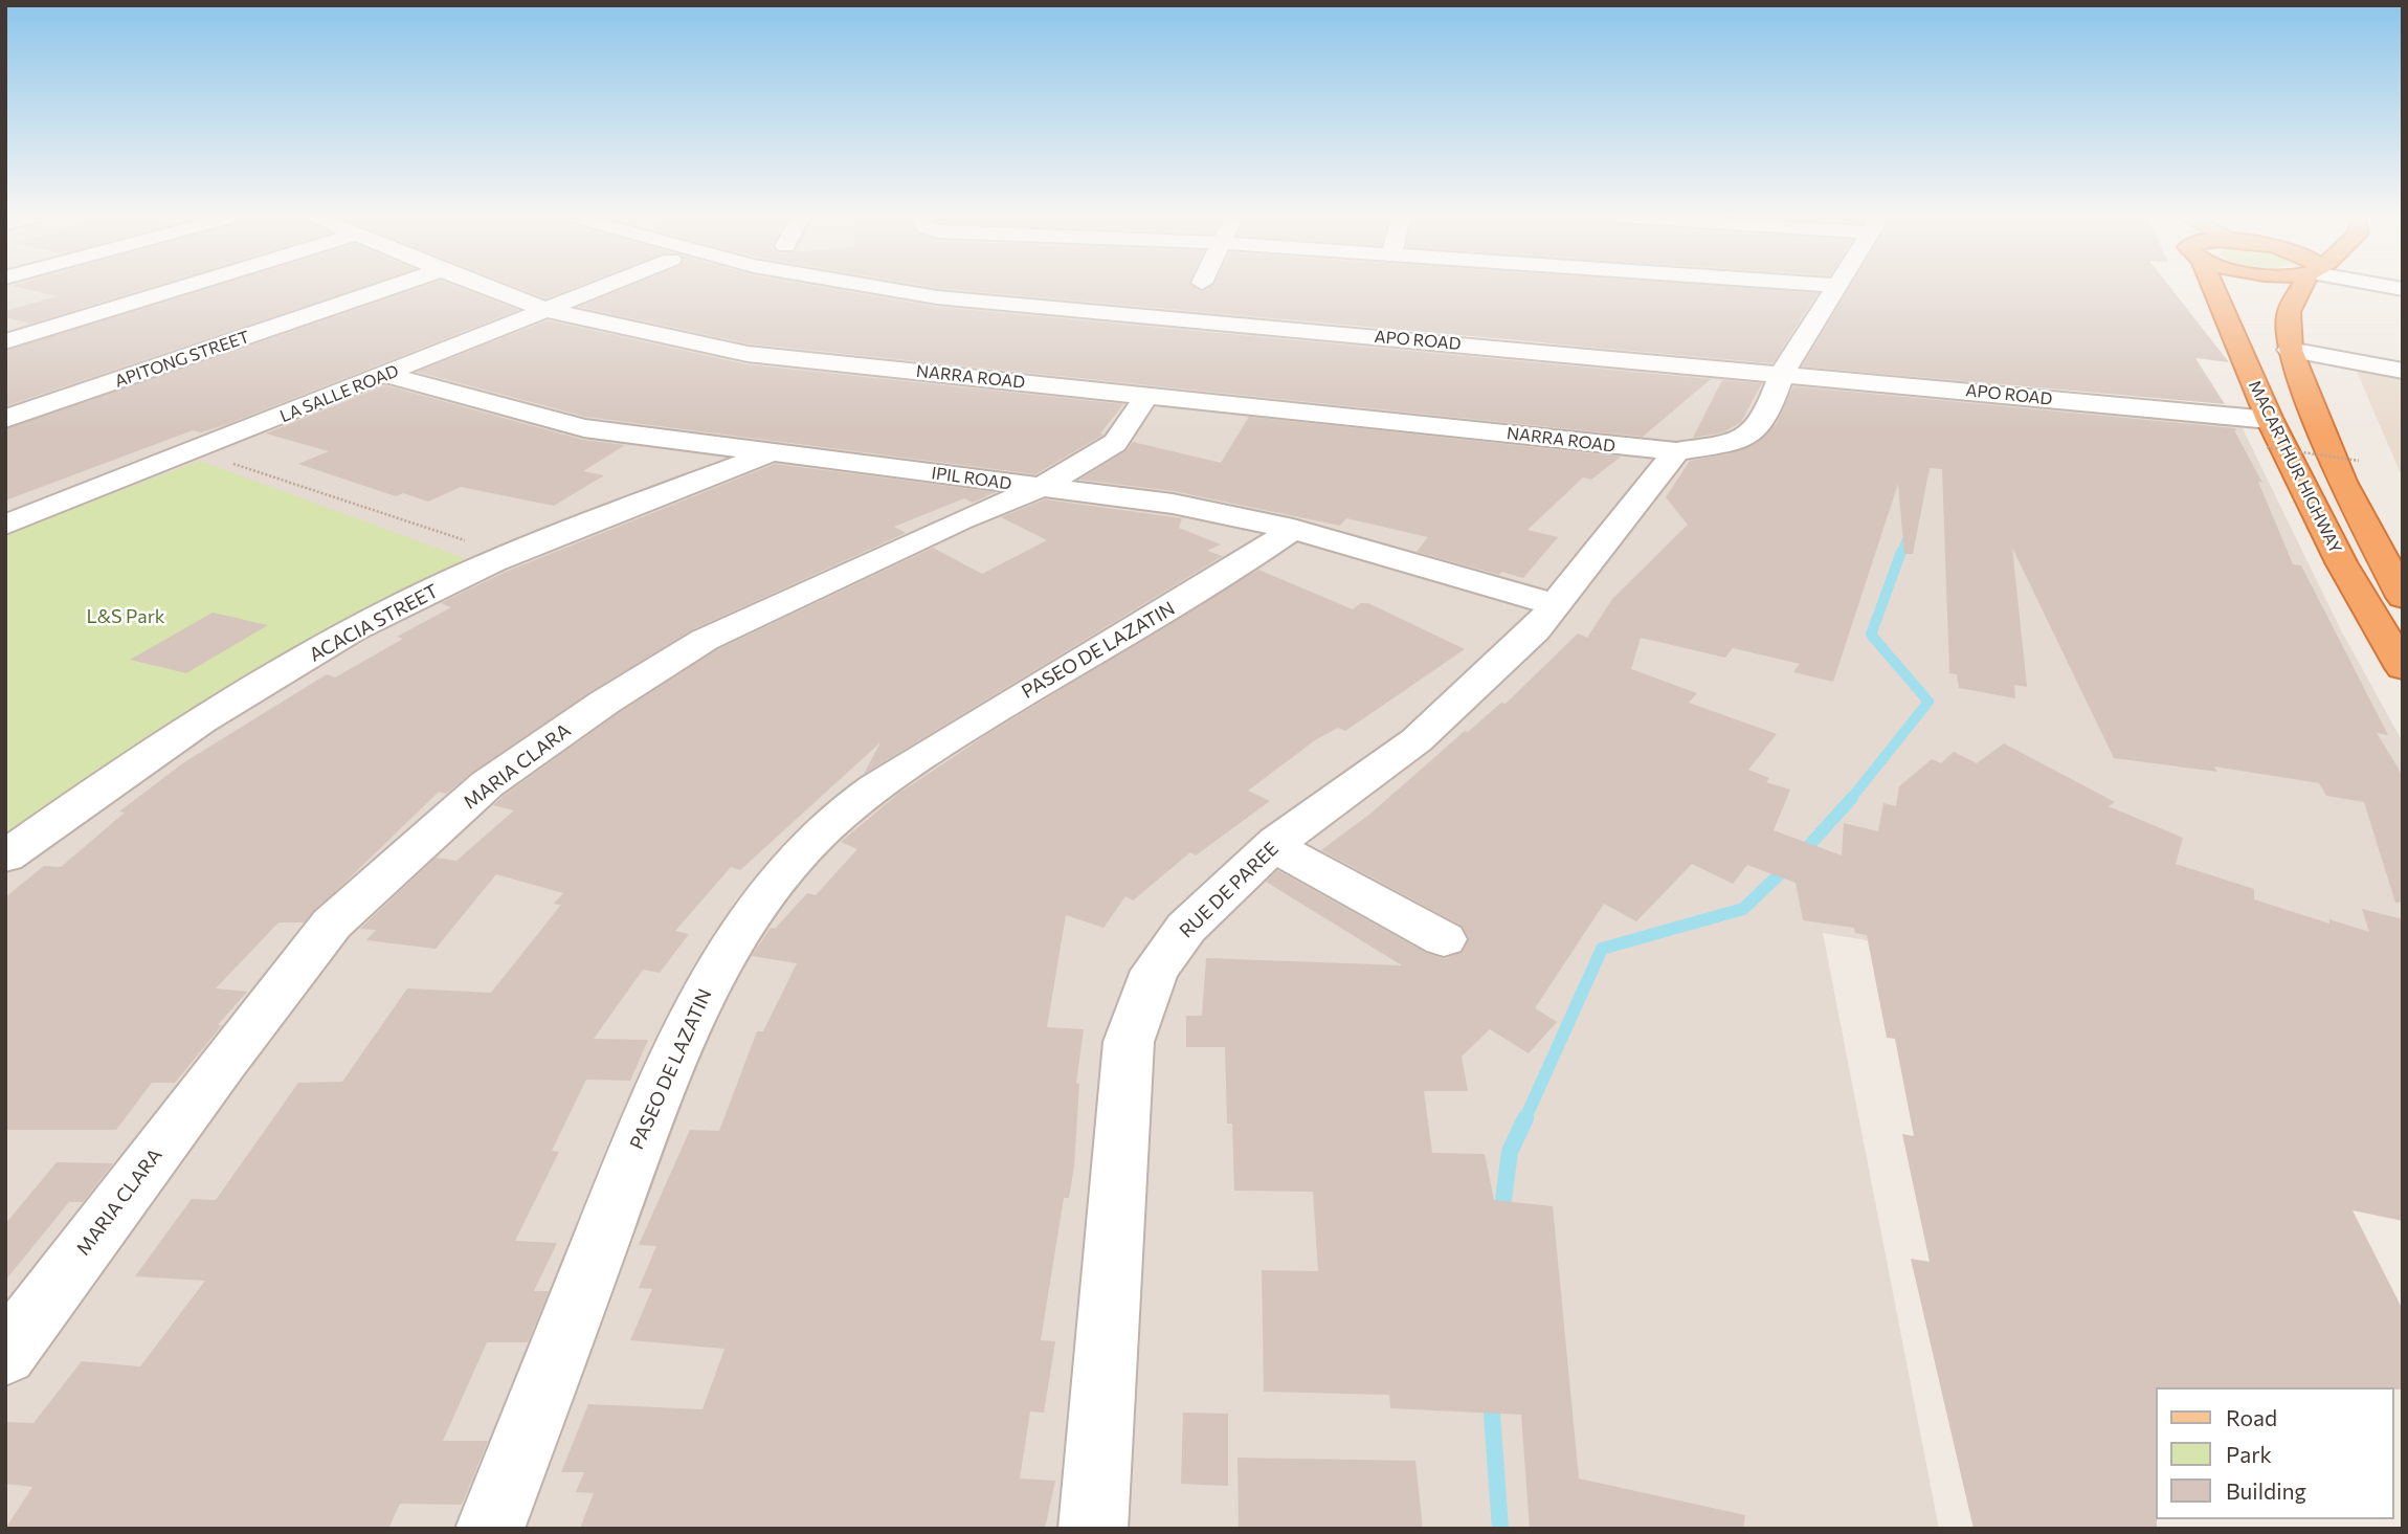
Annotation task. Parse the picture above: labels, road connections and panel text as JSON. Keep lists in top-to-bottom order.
{
  "streets": {
    "highway": ["MACARTHUR HIGHWAY"],
    "street": [
      "APO ROAD",
      "APITONG STREET",
      "NARRA ROAD",
      "LA SALLE ROAD",
      "IPIL ROAD",
      "ACACIA STREET",
      "PASEO DE LAZATIN",
      "MARIA CLARA",
      "RUE DE PAREE"
    ]
  },
  "crossings": [
    ["APO ROAD", "MACARTHUR HIGHWAY"],
    ["NARRA ROAD", "LA SALLE ROAD"],
    ["NARRA ROAD", "MARIA CLARA"],
    ["NARRA ROAD", "RUE DE PAREE"],
    ["LA SALLE ROAD", "IPIL ROAD"],
    ["IPIL ROAD", "ACACIA STREET"],
    ["IPIL ROAD", "PASEO DE LAZATIN"],
    ["IPIL ROAD", "MARIA CLARA"],
    ["IPIL ROAD", "RUE DE PAREE"]
  ],
  "parks": ["L&S Park"],
  "legend": ["Road", "Park", "Building"]
}
